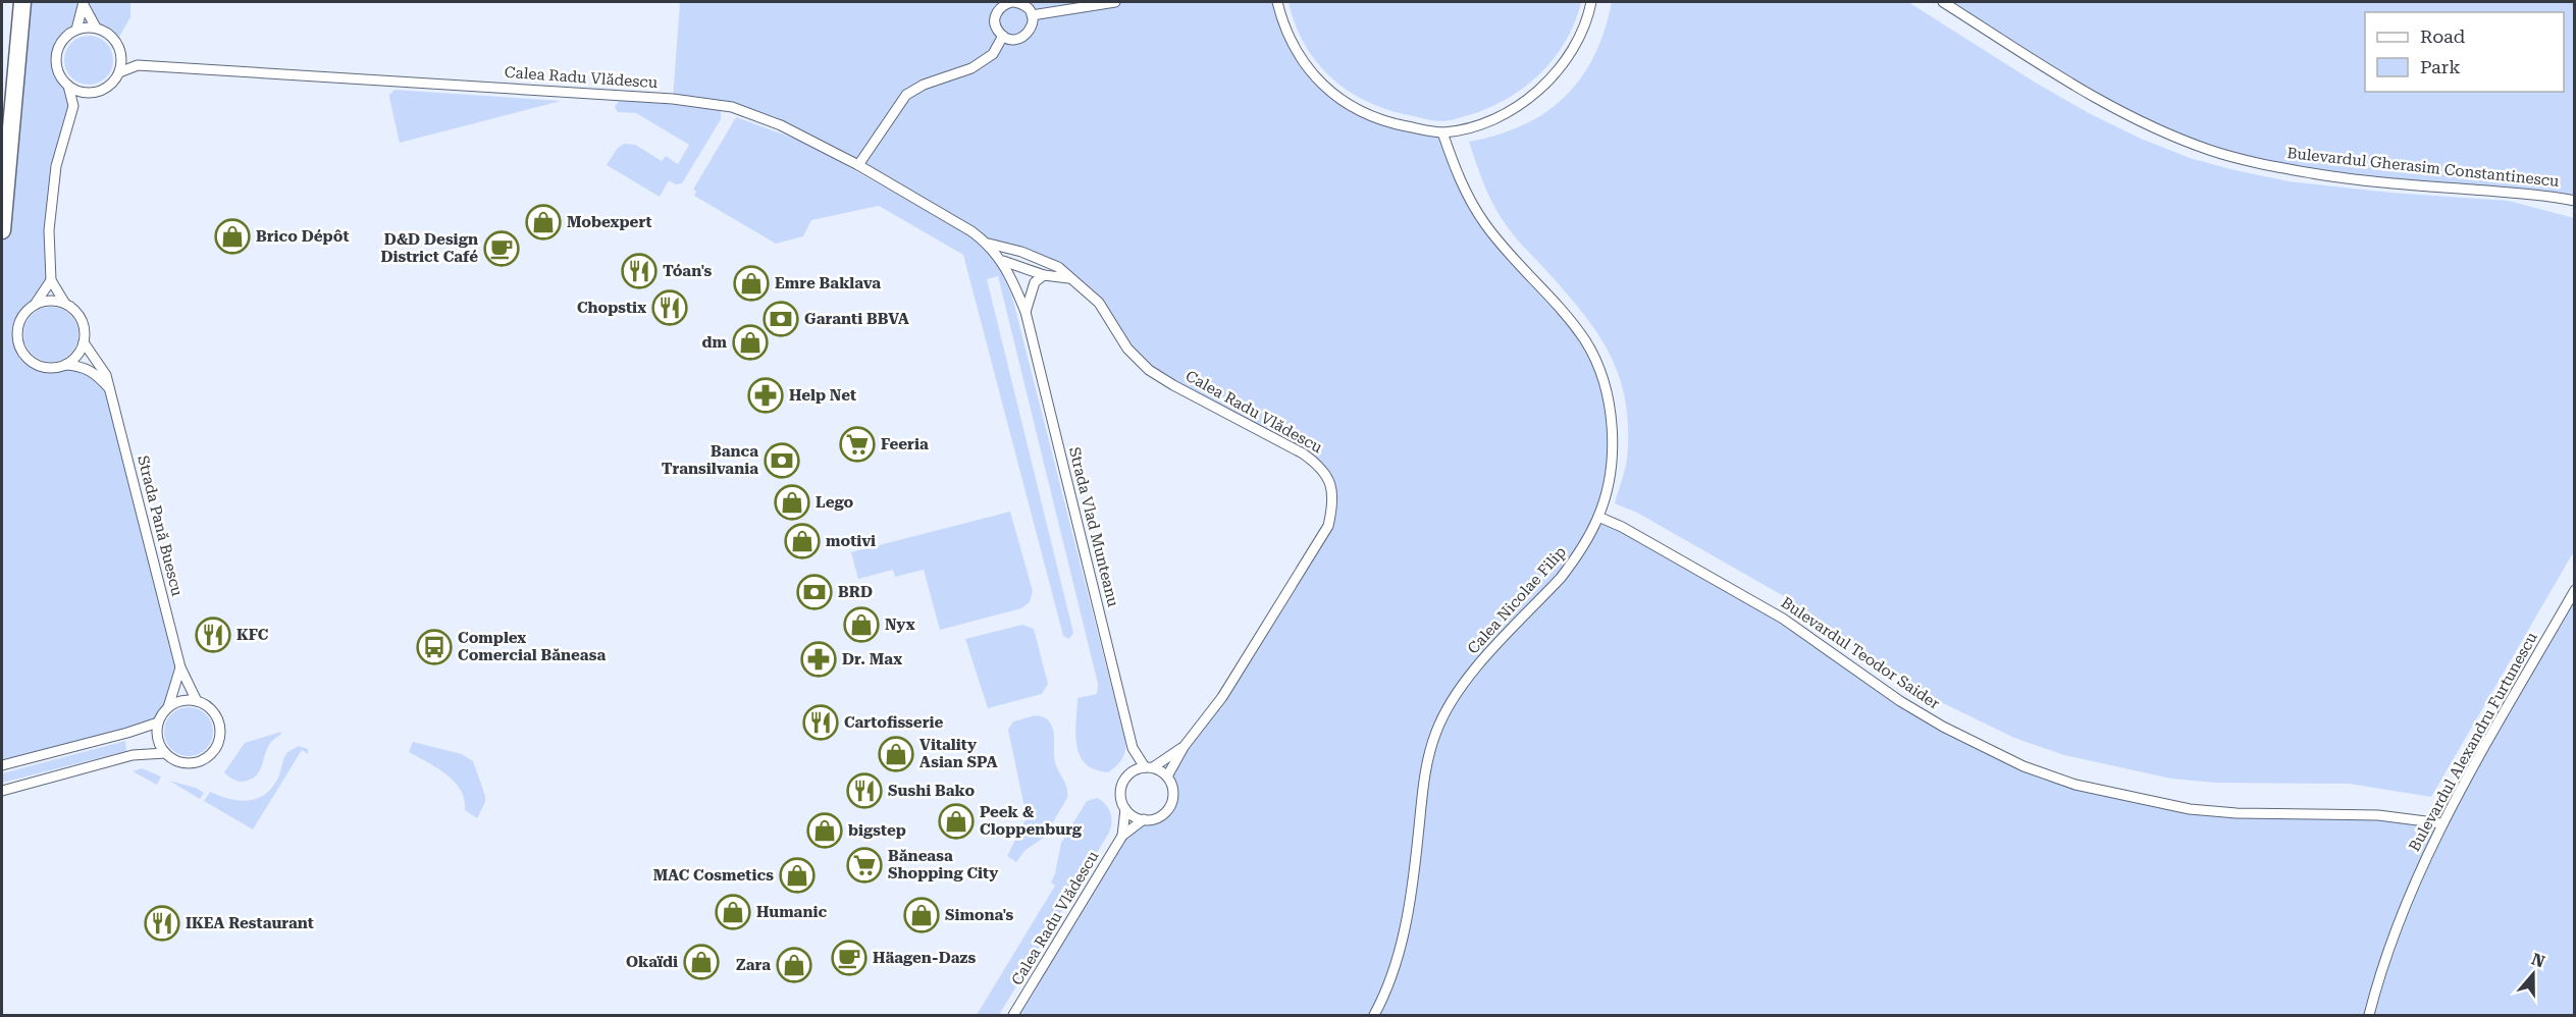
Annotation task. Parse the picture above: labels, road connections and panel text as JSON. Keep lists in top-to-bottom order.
{
  "streets": {
    "street": [
      "Calea Radu Vlădescu",
      "Bulevardul Gherasim Constantinescu",
      "Strada Pană Buescu",
      "Strada Vlad Munteanu",
      "Calea Nicolae Filip",
      "Bulevardul Teodor Saider",
      "Bulevardul Alexandru Furtunescu"
    ]
  },
  "crossings": [
    ["Calea Radu Vlădescu", "Strada Vlad Munteanu"],
    ["Calea Nicolae Filip", "Bulevardul Teodor Saider"],
    ["Bulevardul Teodor Saider", "Bulevardul Alexandru Furtunescu"]
  ],
  "places": {
    "shop": [
      "Mobexpert",
      "Brico Dépôt",
      "Emre Baklava",
      "dm",
      "Lego",
      "motivi",
      "Nyx",
      "Vitality Asian SPA",
      "Peek & Cloppenburg",
      "bigstep",
      "MAC Cosmetics",
      "Humanic",
      "Simona's",
      "Okaïdi",
      "Zara"
    ],
    "cafe": ["D&D Design District Café", "Häagen-Dazs"],
    "restaurant": [
      "Tóan's",
      "Chopstix",
      "KFC",
      "Cartofisserie",
      "Sushi Bako",
      "IKEA Restaurant"
    ],
    "bank": ["Garanti BBVA", "Banca Transilvania", "BRD"],
    "pharmacy": ["Help Net", "Dr. Max"],
    "supermarket": ["Feeria", "Băneasa Shopping City"],
    "bus stop": ["Complex Comercial Băneasa"]
  },
  "legend": ["Road", "Park"],
  "north": "top"
}
